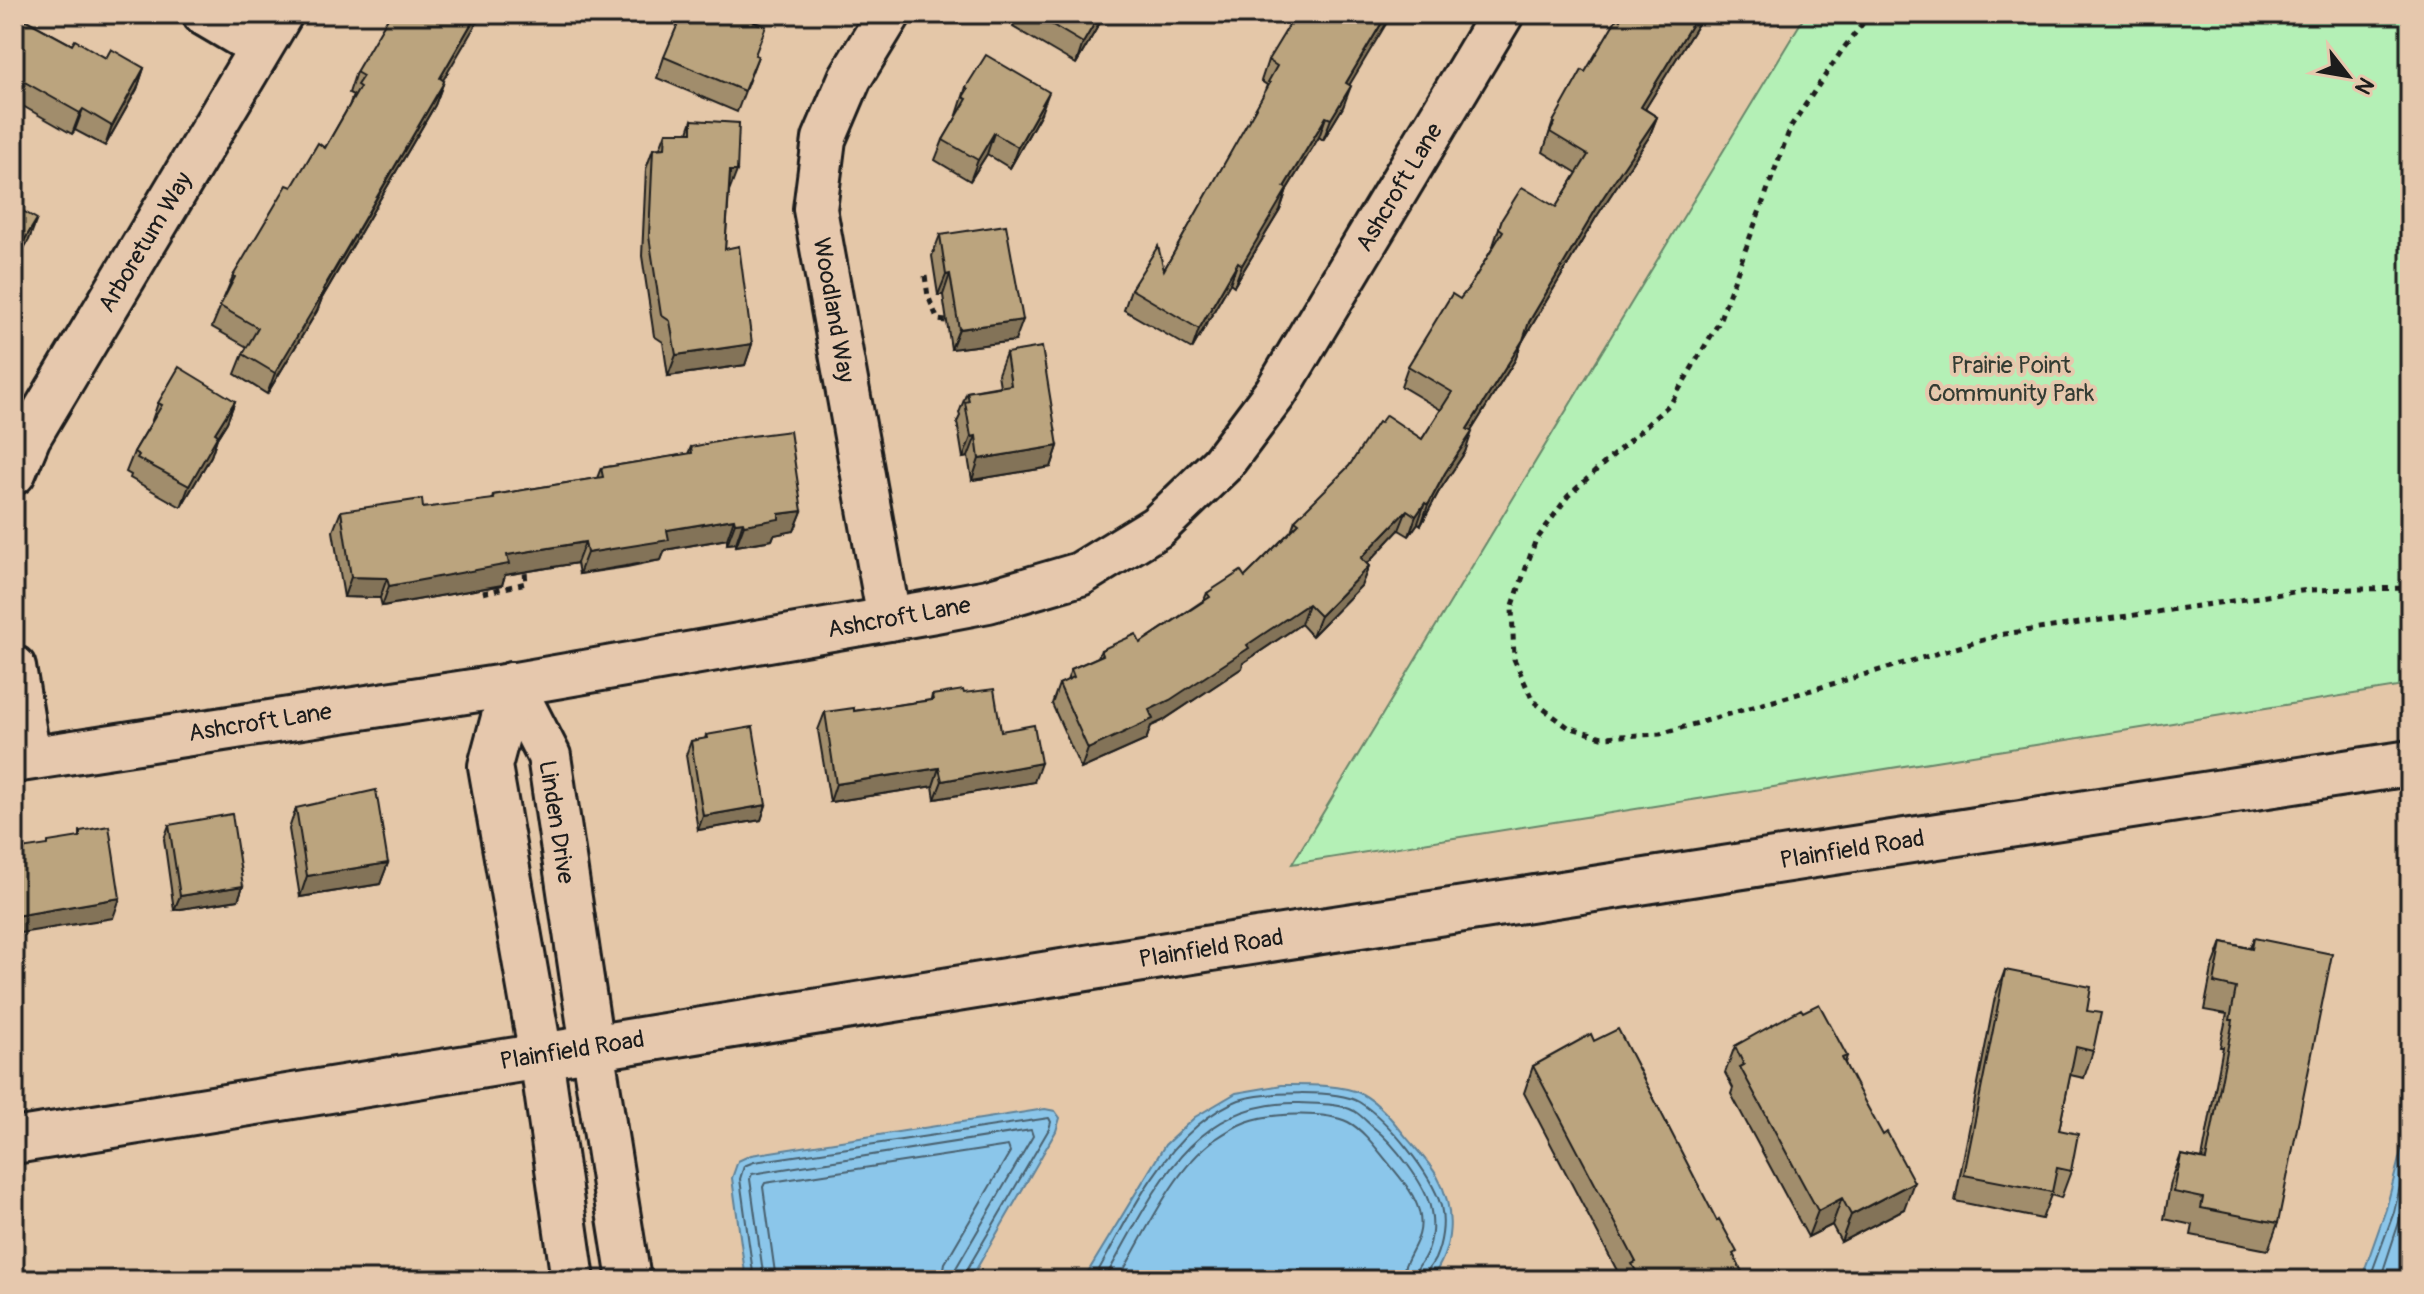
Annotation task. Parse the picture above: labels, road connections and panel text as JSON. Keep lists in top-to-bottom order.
{
  "streets": {
    "main road": ["Plainfield Road"],
    "street": [
      "Ashcroft Lane",
      "Arboretum Way",
      "Woodland Way",
      "Linden Drive"
    ]
  },
  "crossings": [
    ["Ashcroft Lane", "Woodland Way"],
    ["Ashcroft Lane", "Linden Drive"],
    ["Linden Drive", "Plainfield Road"]
  ],
  "parks": ["Prairie Point Community Park"],
  "north": "bottom right"
}
